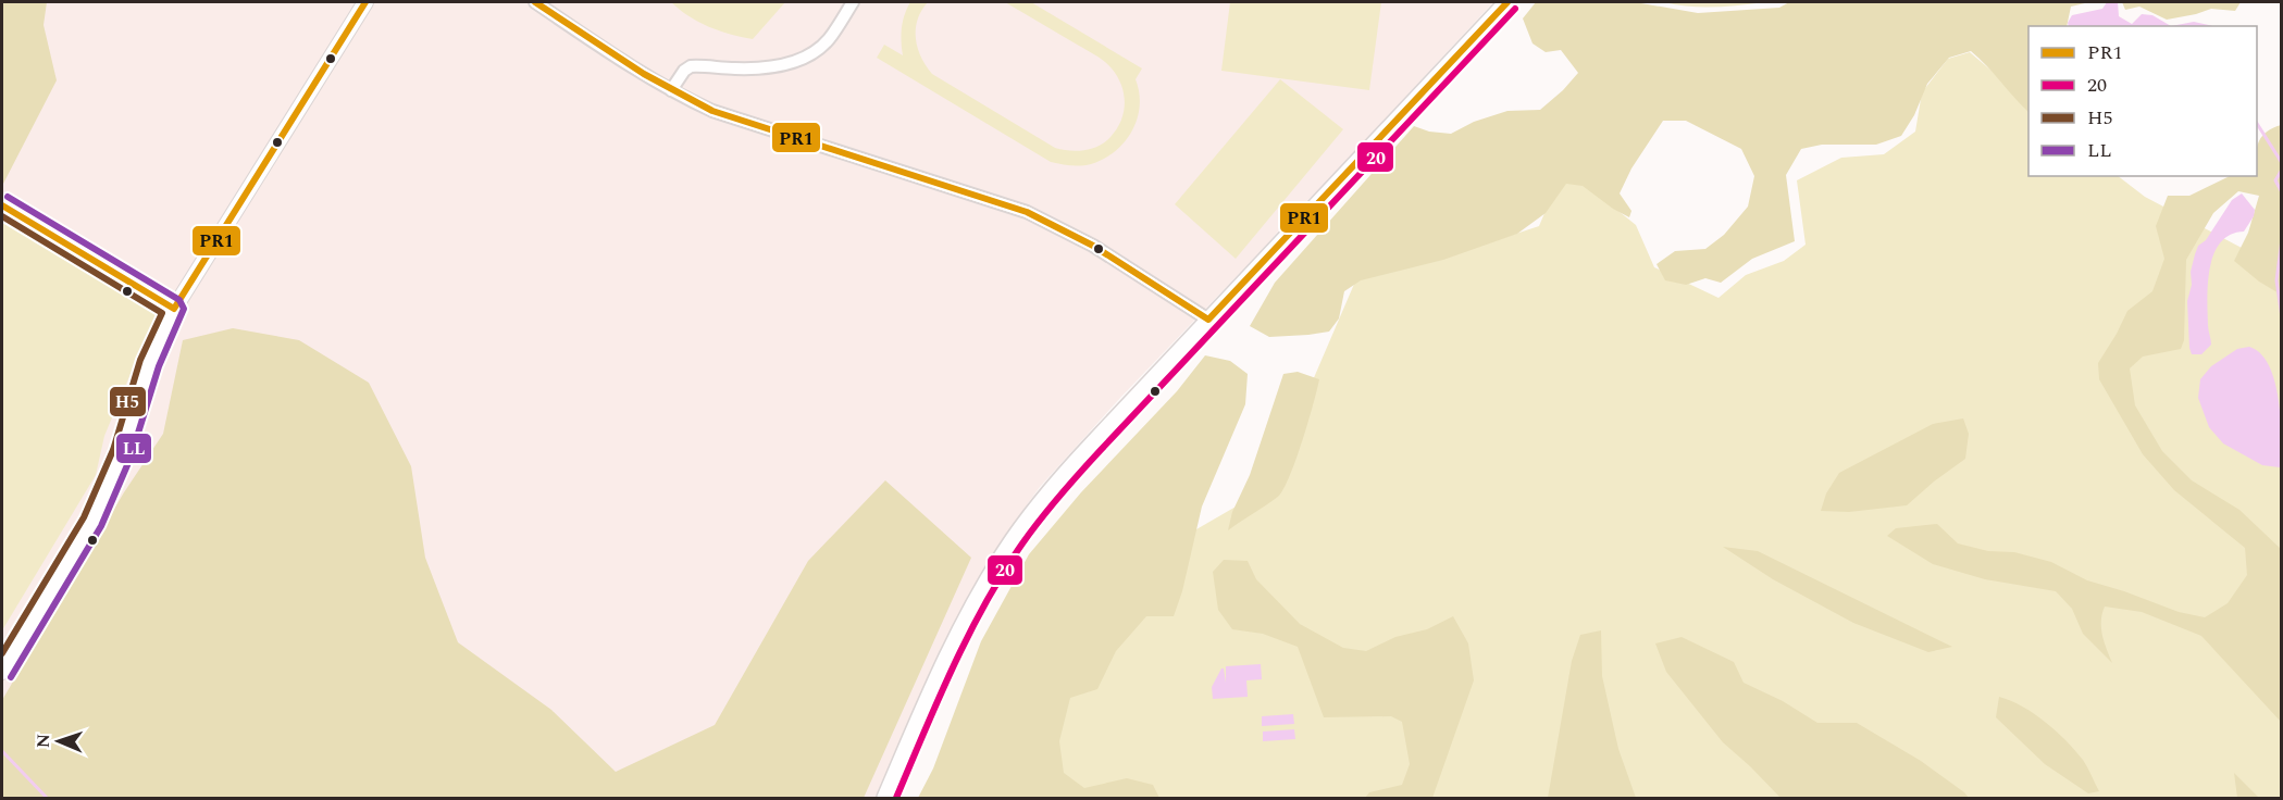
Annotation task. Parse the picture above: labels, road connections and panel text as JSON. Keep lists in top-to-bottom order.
{
  "lines": [
    "transit line PR1",
    "transit line 20",
    "transit line LL",
    "transit line H5"
  ],
  "legend": [
    "PR1",
    "20",
    "H5",
    "LL"
  ],
  "north": "left"
}
